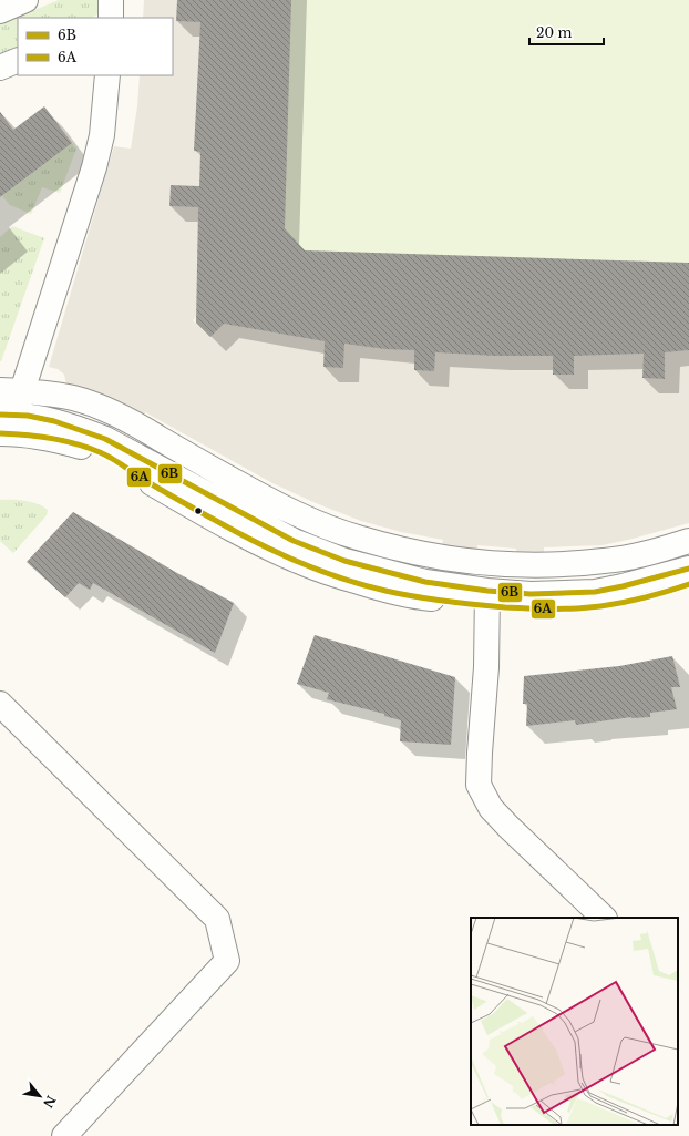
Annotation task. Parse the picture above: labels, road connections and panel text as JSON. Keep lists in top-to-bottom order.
{
  "lines": ["transit line 6B", "transit line 6A"],
  "legend": ["6B", "6A"],
  "scale_bar": "20 m",
  "north": "bottom right"
}
